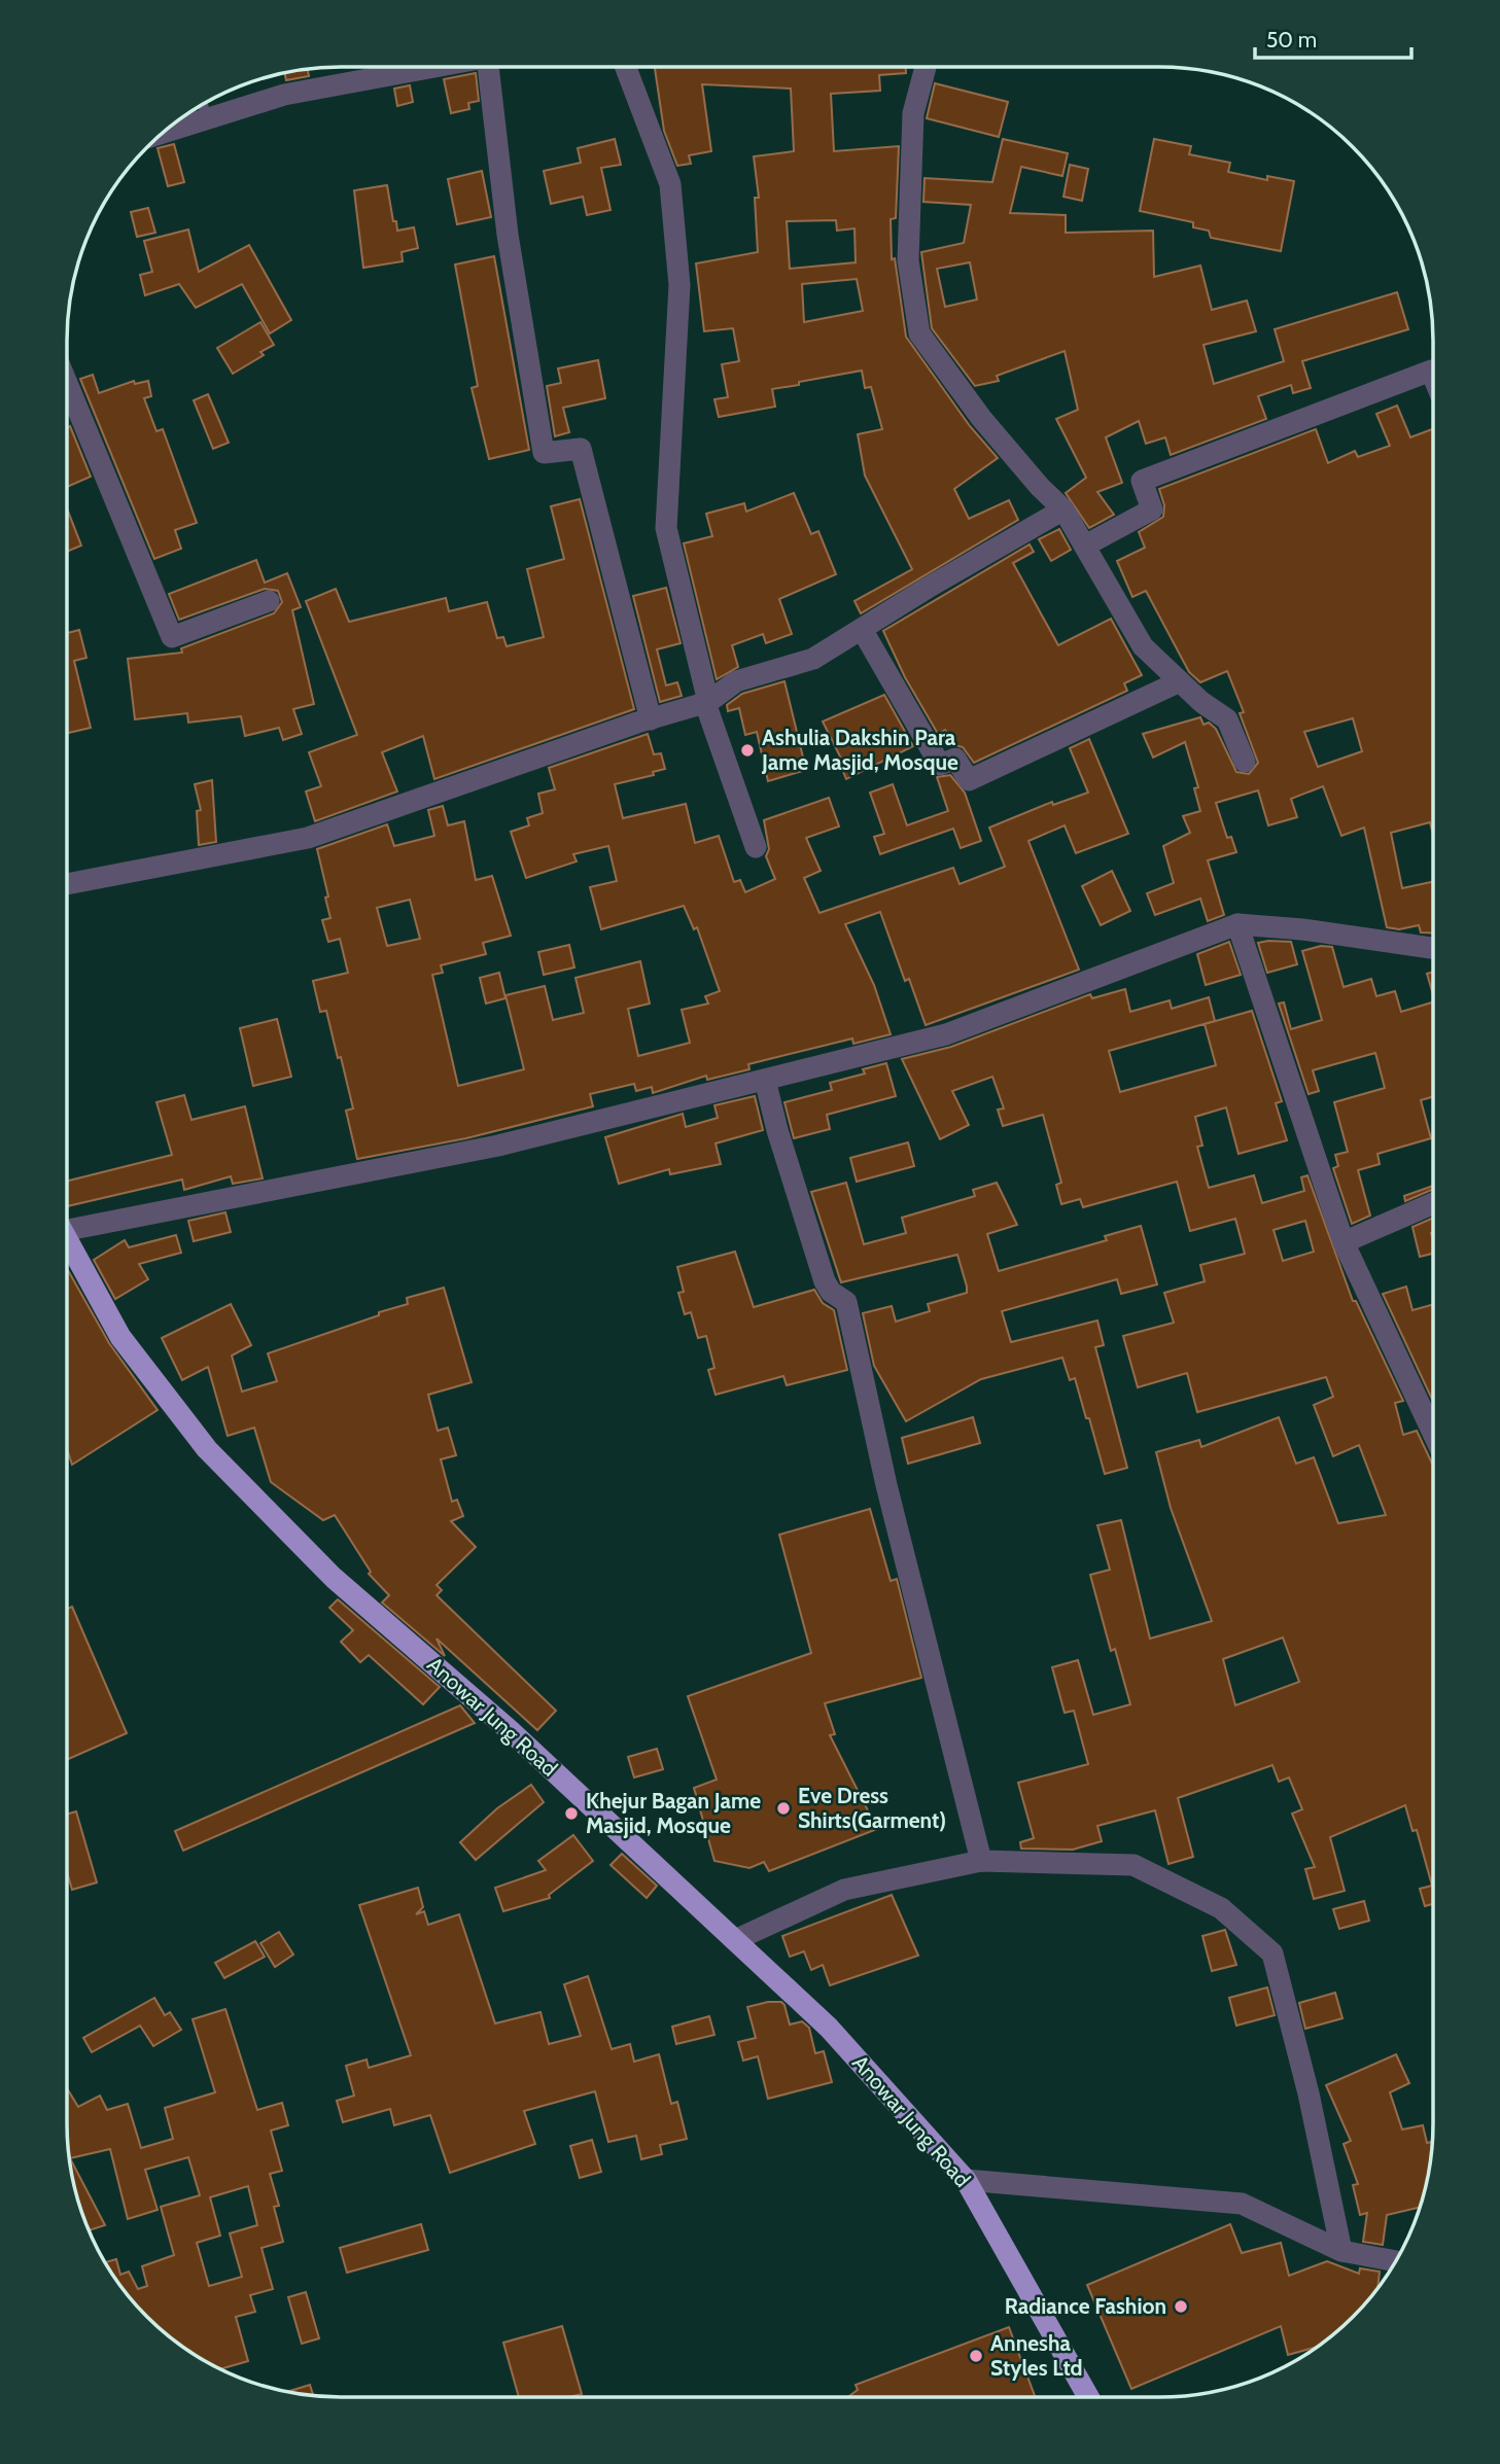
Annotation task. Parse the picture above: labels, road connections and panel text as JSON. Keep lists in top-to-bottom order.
{
  "streets": {
    "highway": ["Anowar Jung Road"]
  },
  "places": [
    "Ashulia Dakshin Para Jame Masjid, Mosque",
    "Eve Dress Shirts(Garment)",
    "Khejur Bagan Jame Masjid, Mosque",
    "Radiance Fashion",
    "Annesha Styles Ltd"
  ],
  "scale_bar": "50 m"
}
